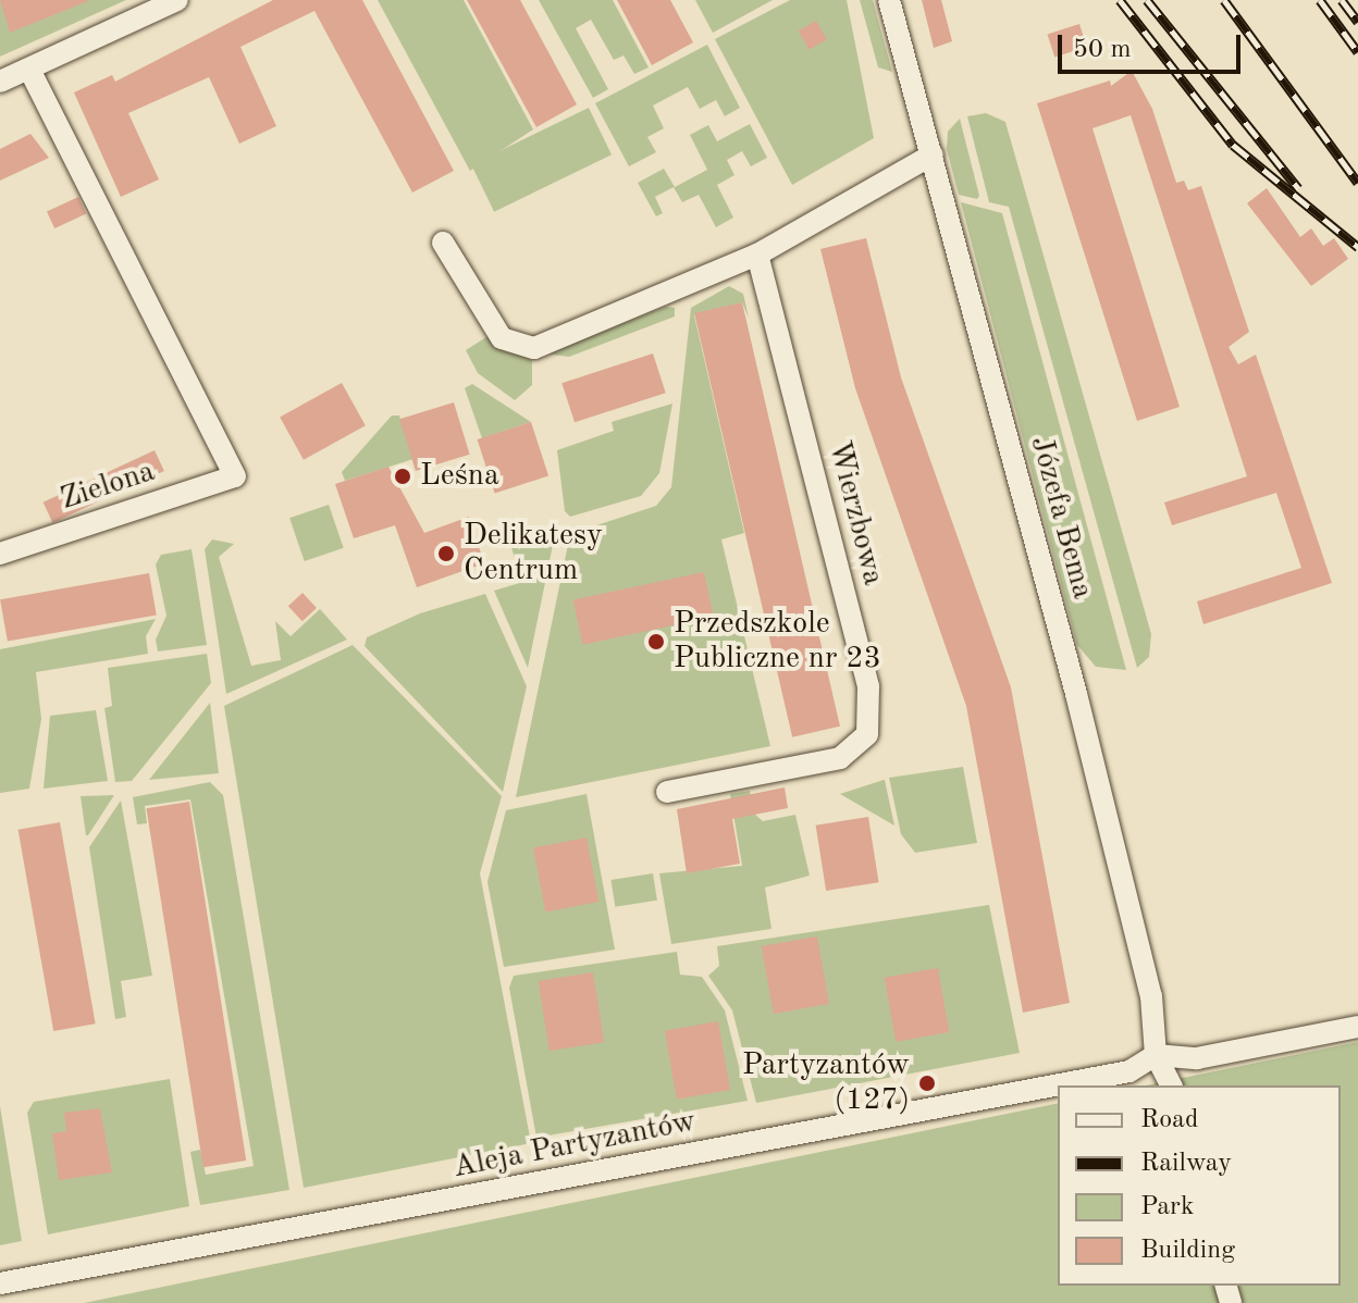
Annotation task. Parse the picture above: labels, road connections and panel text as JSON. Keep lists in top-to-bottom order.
{
  "streets": {
    "street": [
      "Zielona",
      "Wierzbowa",
      "Józefa Bema",
      "Aleja Partyzantów"
    ]
  },
  "crossings": [
    ["Józefa Bema", "Aleja Partyzantów"]
  ],
  "places": [
    "Leśna",
    "Delikatesy Centrum",
    "Przedszkole Publiczne nr 23",
    "Partyzantów (127)"
  ],
  "legend": [
    "Road",
    "Railway",
    "Park",
    "Building"
  ],
  "scale_bar": "50 m"
}
